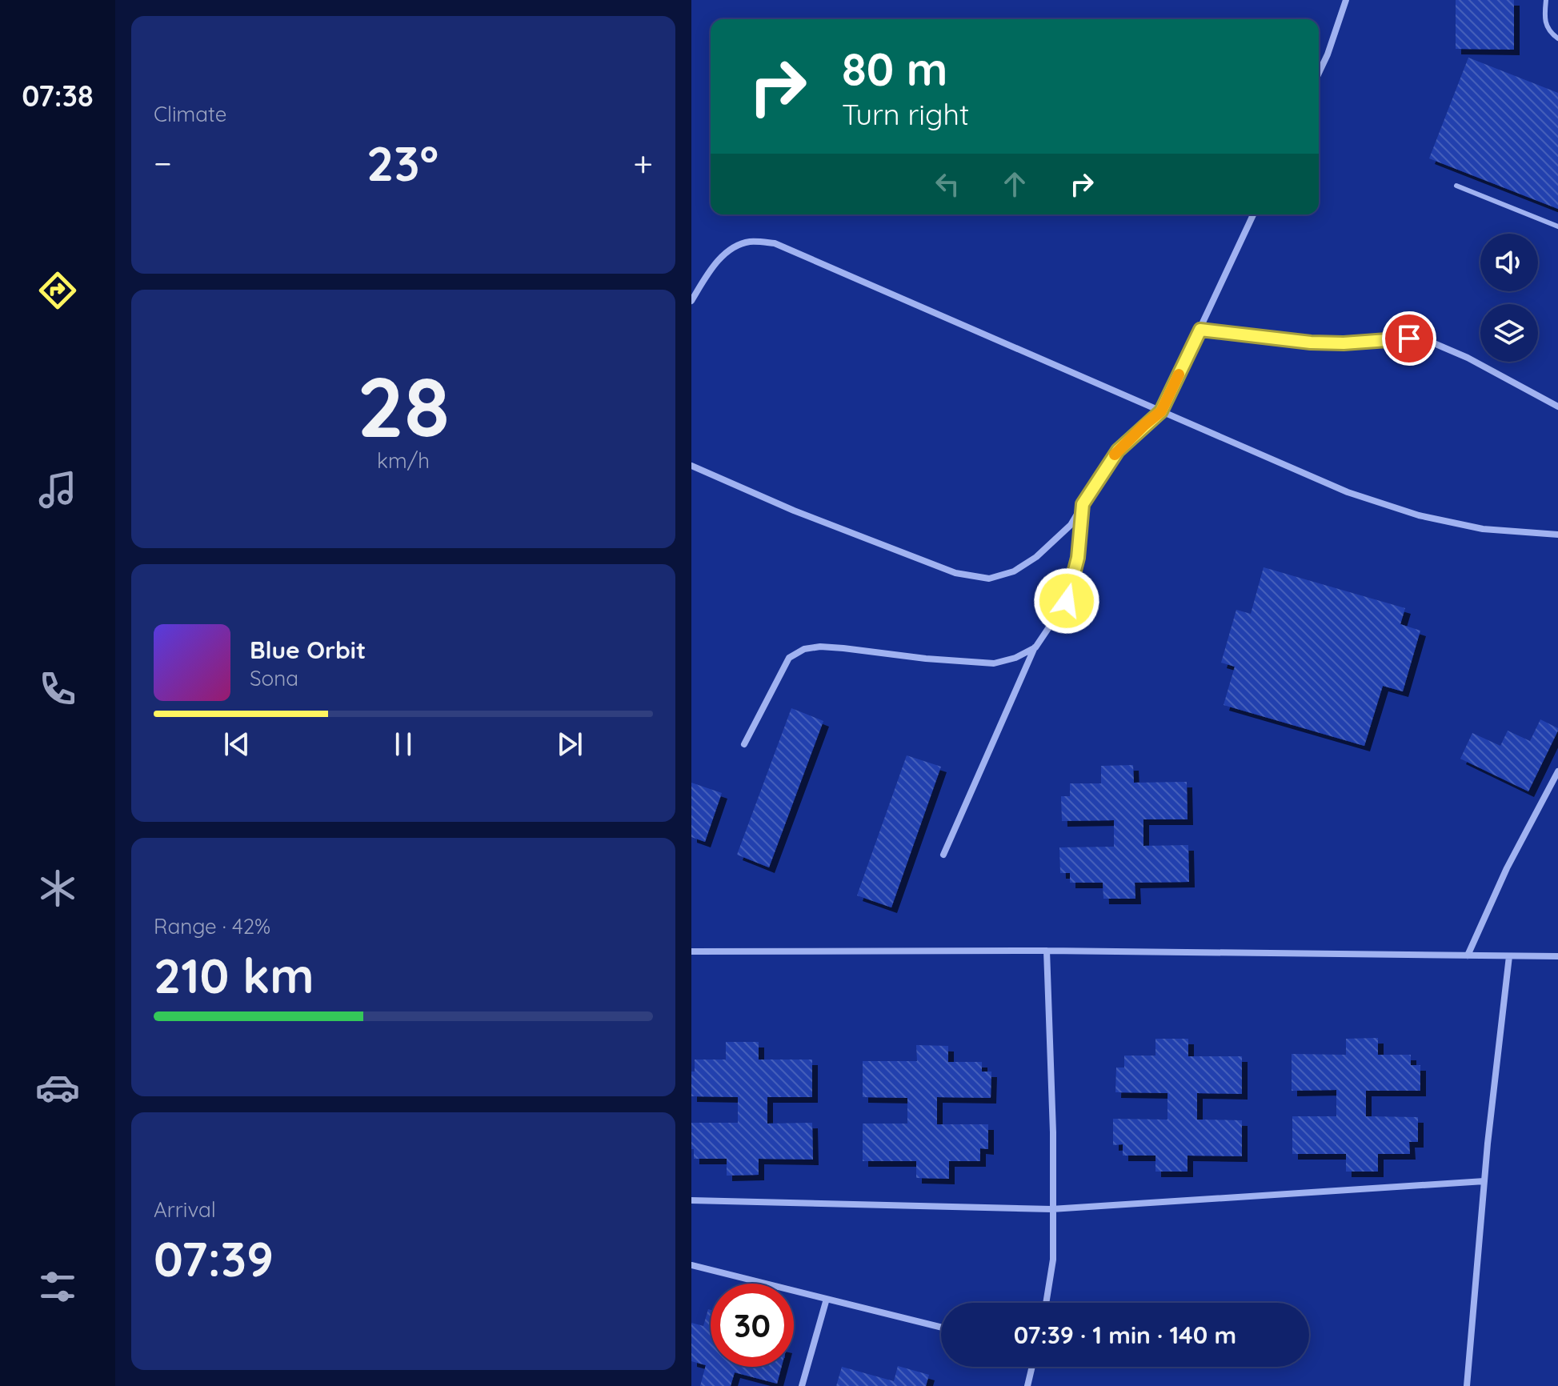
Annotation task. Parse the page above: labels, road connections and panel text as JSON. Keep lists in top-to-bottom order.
{
  "page": {
    "tabs": "07:38",
    "tile": [
      "Climate",
      ["28", "km/h"],
      ["Range · 42%", "210 km"],
      ["Arrival", "07:39"]
    ],
    "turn": ["80 m", "Turn right"],
    "heat": ["−", "23°", "+"],
    "song": ["Blue Orbit", "Sona"],
    "limit": "30",
    "trip": "07:39 · 1 min · 140 m"
  }
}
